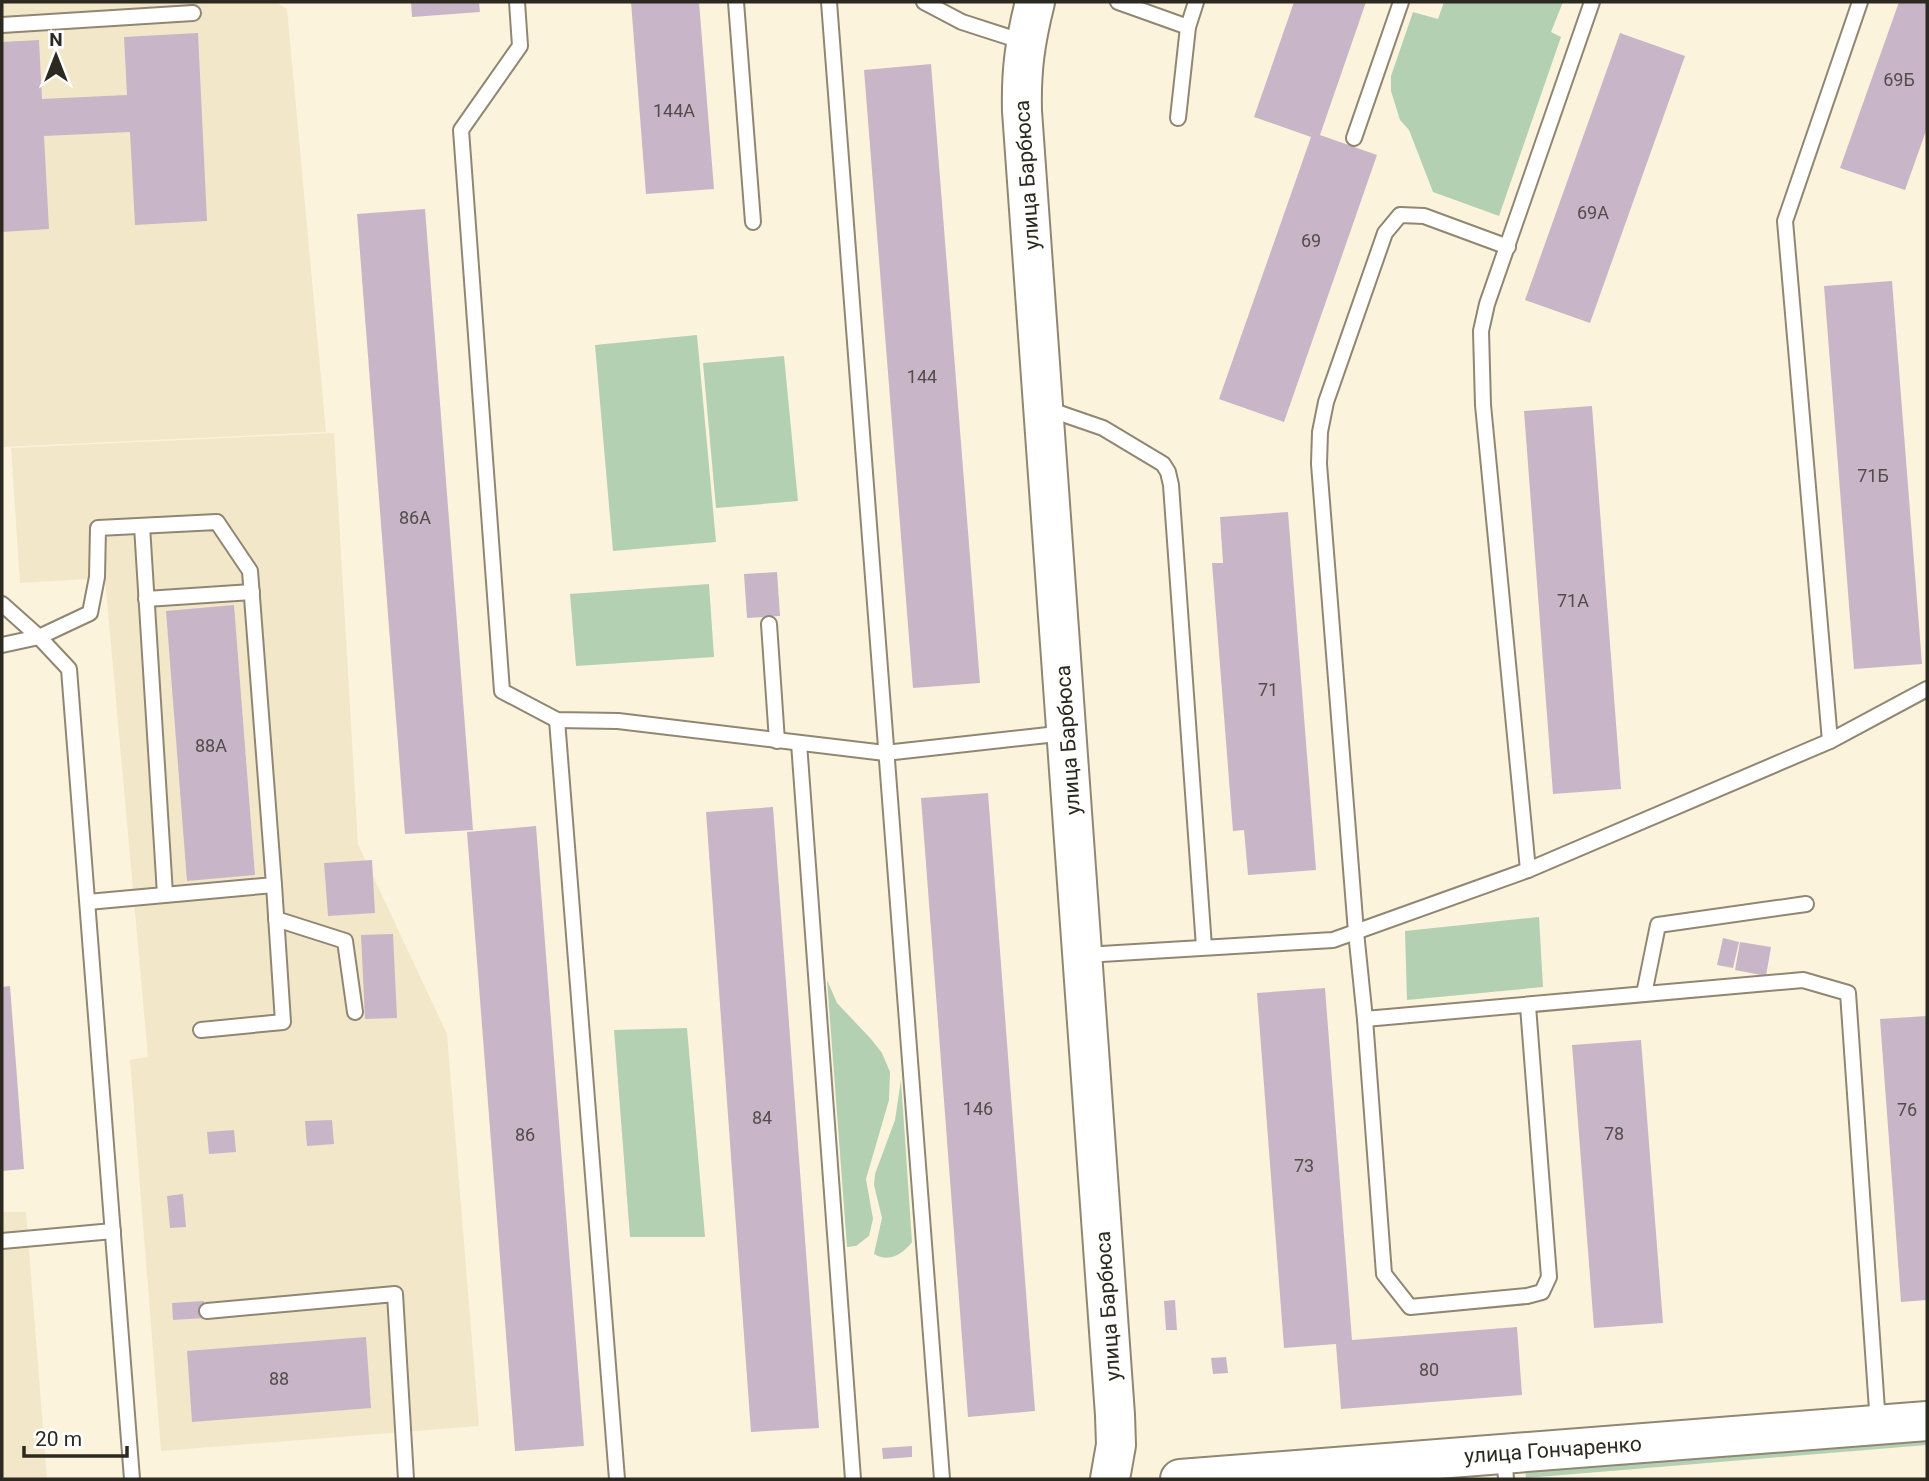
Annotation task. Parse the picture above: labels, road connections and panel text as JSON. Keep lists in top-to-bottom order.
{
  "streets": {
    "street": ["улица Барбюса", "улица Гончаренко"]
  },
  "house_numbers": [
    "69Б",
    "144А",
    "69А",
    "69",
    "144",
    "71Б",
    "86А",
    "71А",
    "71",
    "88А",
    "146",
    "76",
    "84",
    "78",
    "86",
    "73",
    "80",
    "88"
  ],
  "scale_bar": "20 m",
  "north": "top"
}
